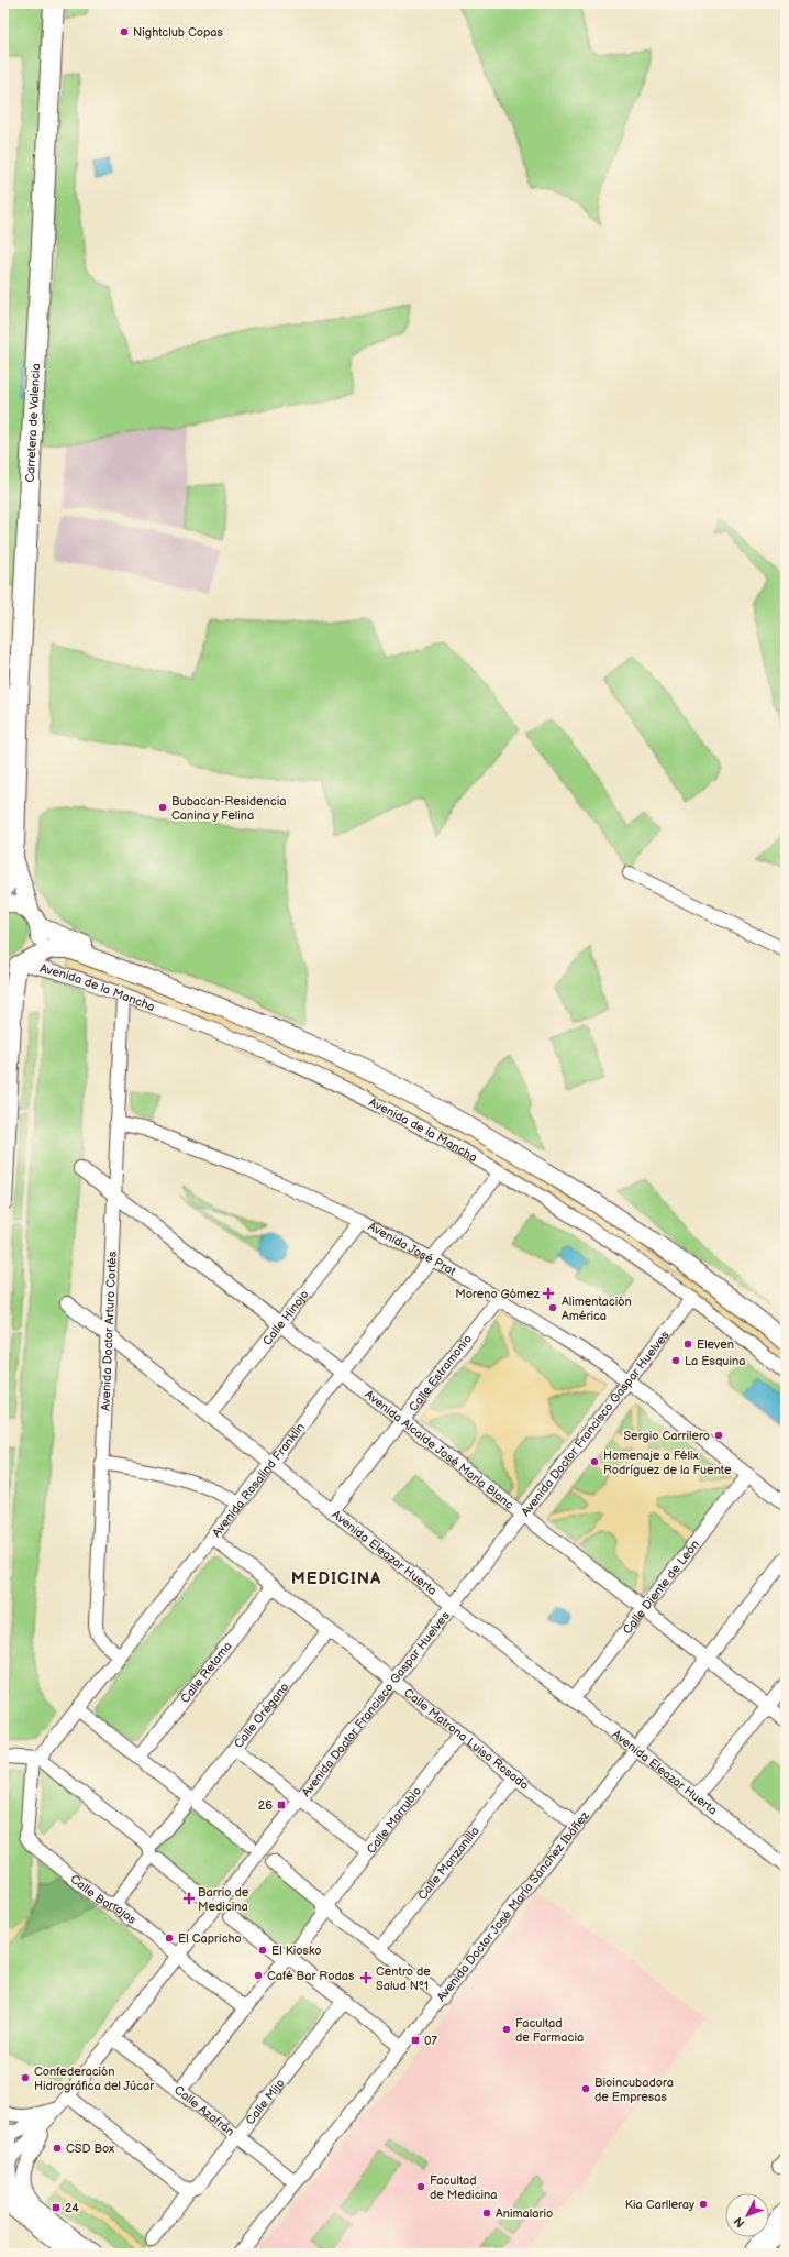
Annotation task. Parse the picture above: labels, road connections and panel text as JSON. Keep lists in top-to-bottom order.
{
  "streets": {
    "highway": ["Carretera de Valencia"],
    "main road": ["Avenida de la Mancha"],
    "street": [
      "Avenida José Prat",
      "Calle Hinojo",
      "Avenida Doctor Arturo Cortés",
      "Calle Estramonio",
      "Avenida Doctor Francisco Gaspar Huelves",
      "Avenida Alcalde José María Blanc",
      "Avenida Rosalind Franklin",
      "Avenida Eleazar Huerta",
      "Calle Diente de León",
      "Calle Retama",
      "Calle Orégano",
      "Calle Matrona Luisa Rosado",
      "Calle Marrubio",
      "Calle Manzanilla",
      "Calle Borrajas",
      "Avenida Doctor José María Sánchez Ibáñez",
      "Calle Mijo",
      "Calle Azafrán"
    ]
  },
  "crossings": [
    ["Avenida de la Mancha", "Avenida Doctor Arturo Cortés"],
    ["Avenida de la Mancha", "Avenida Doctor Francisco Gaspar Huelves"],
    ["Avenida de la Mancha", "Avenida Rosalind Franklin"],
    ["Avenida José Prat", "Calle Hinojo"],
    ["Avenida José Prat", "Avenida Doctor Arturo Cortés"],
    ["Avenida José Prat", "Calle Estramonio"],
    ["Avenida José Prat", "Avenida Doctor Francisco Gaspar Huelves"],
    ["Avenida José Prat", "Avenida Rosalind Franklin"],
    ["Avenida José Prat", "Calle Diente de León"],
    ["Calle Hinojo", "Avenida Alcalde José María Blanc"],
    ["Calle Hinojo", "Avenida Eleazar Huerta"],
    ["Avenida Doctor Arturo Cortés", "Avenida Alcalde José María Blanc"],
    ["Avenida Doctor Arturo Cortés", "Avenida Rosalind Franklin"],
    ["Avenida Doctor Arturo Cortés", "Avenida Eleazar Huerta"],
    ["Calle Estramonio", "Avenida Alcalde José María Blanc"],
    ["Calle Estramonio", "Avenida Eleazar Huerta"],
    ["Avenida Doctor Francisco Gaspar Huelves", "Avenida Alcalde José María Blanc"],
    ["Avenida Doctor Francisco Gaspar Huelves", "Avenida Eleazar Huerta"],
    ["Avenida Doctor Francisco Gaspar Huelves", "Calle Matrona Luisa Rosado"],
    ["Avenida Doctor Francisco Gaspar Huelves", "Calle Borrajas"],
    ["Avenida Doctor Francisco Gaspar Huelves", "Calle Azafrán"],
    ["Avenida Alcalde José María Blanc", "Avenida Rosalind Franklin"],
    ["Avenida Alcalde José María Blanc", "Calle Diente de León"],
    ["Avenida Alcalde José María Blanc", "Avenida Doctor José María Sánchez Ibáñez"],
    ["Avenida Rosalind Franklin", "Avenida Eleazar Huerta"],
    ["Avenida Rosalind Franklin", "Calle Matrona Luisa Rosado"],
    ["Avenida Rosalind Franklin", "Calle Borrajas"],
    ["Avenida Eleazar Huerta", "Calle Diente de León"],
    ["Avenida Eleazar Huerta", "Avenida Doctor José María Sánchez Ibáñez"],
    ["Calle Retama", "Calle Matrona Luisa Rosado"],
    ["Calle Orégano", "Calle Matrona Luisa Rosado"],
    ["Calle Matrona Luisa Rosado", "Calle Marrubio"],
    ["Calle Matrona Luisa Rosado", "Calle Manzanilla"],
    ["Calle Matrona Luisa Rosado", "Avenida Doctor José María Sánchez Ibáñez"],
    ["Calle Marrubio", "Calle Borrajas"],
    ["Calle Marrubio", "Calle Azafrán"],
    ["Avenida Doctor José María Sánchez Ibáñez", "Calle Azafrán"],
    ["Calle Mijo", "Calle Azafrán"]
  ],
  "districts": ["MEDICINA"],
  "places": {
    "other": [
      "Nightclub Copas",
      "Bubacan-Residencia Canina y Felina",
      "Alimentación América",
      "Eleven",
      "La Esquina",
      "Sergio Carrilero",
      "Homenaje a Félix Rodríguez de la Fuente",
      "El Capricho",
      "El Kiosko",
      "Café Bar Rodas",
      "Facultad de Farmacia",
      "Confederación Hidrográfica del Júcar",
      "Bioincubadora de Empresas",
      "CSD Box",
      "Facultad de Medicina",
      "Kia Carlleray",
      "Animalario"
    ],
    "health": ["Moreno Gómez", "Barrio de Medicina", "Centro de Salud Nº1"],
    "transit": ["26", "07", "24"]
  },
  "north": "bottom left"
}
